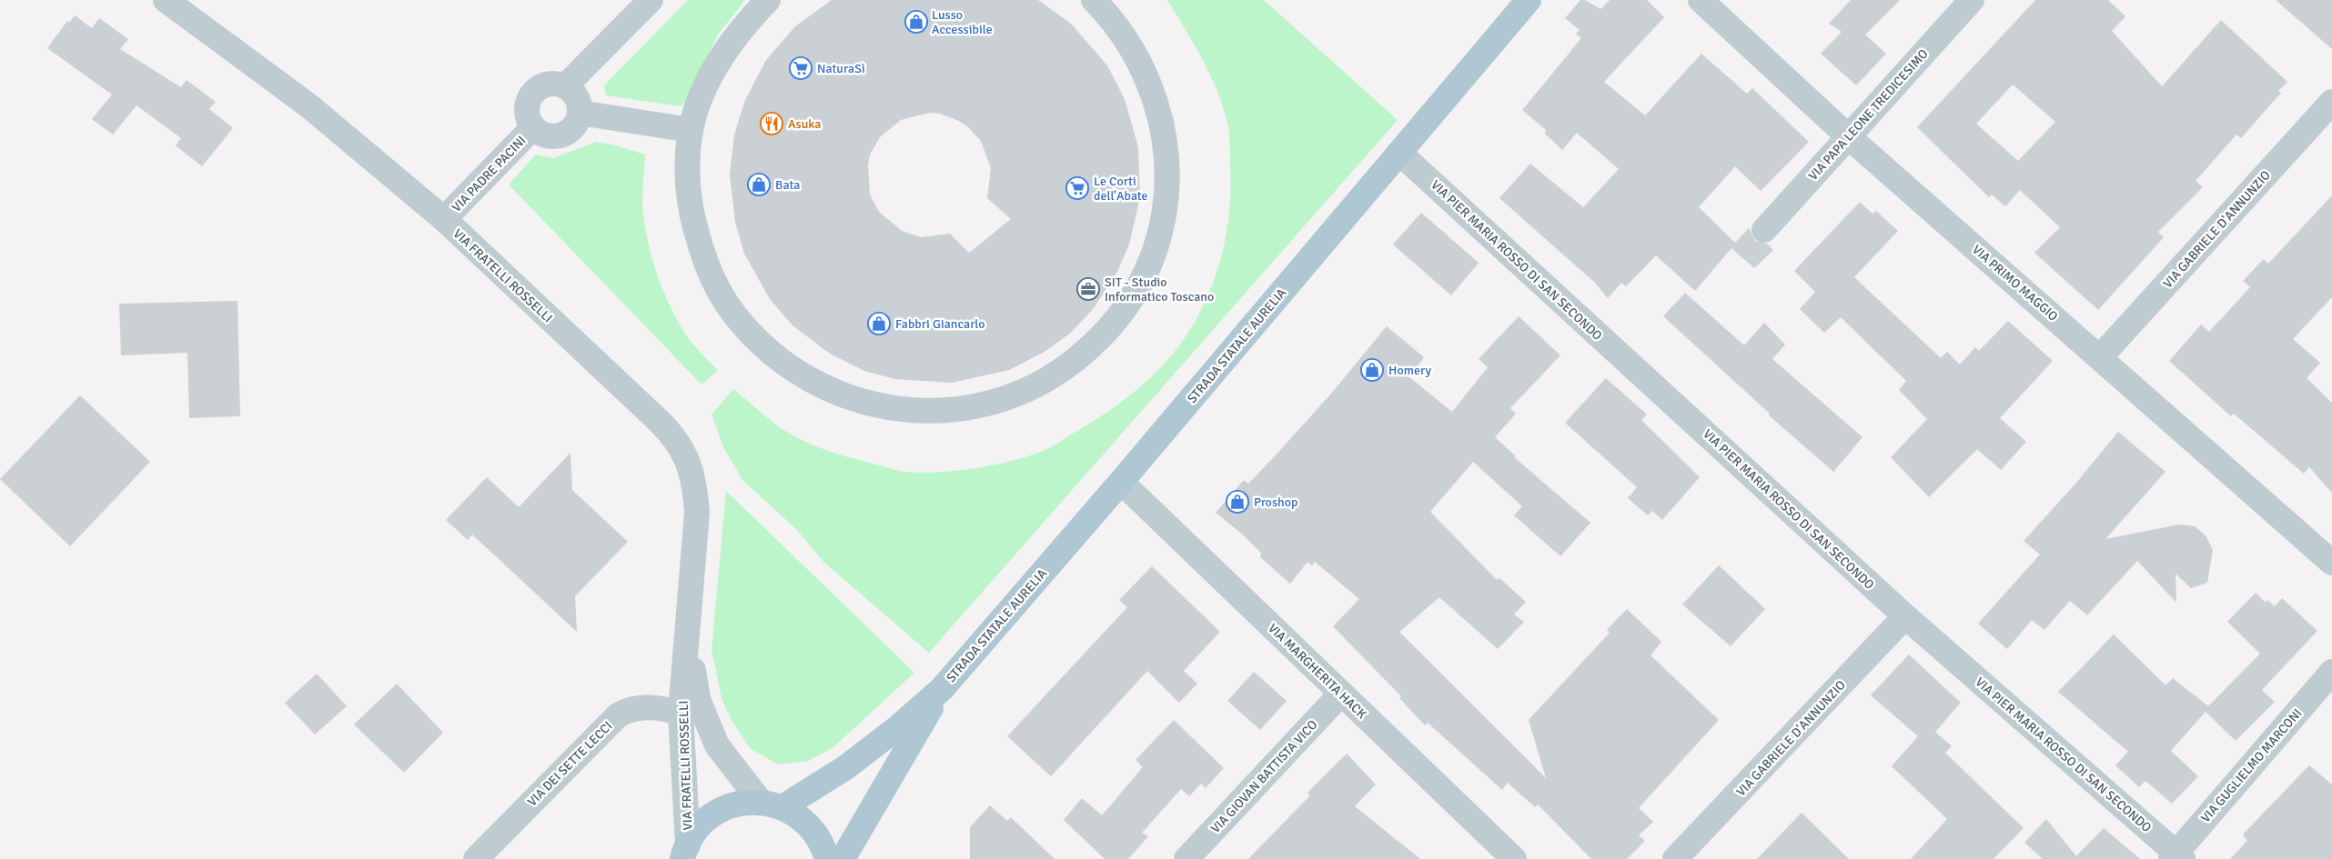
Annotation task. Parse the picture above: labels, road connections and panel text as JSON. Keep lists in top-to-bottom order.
{
  "streets": {
    "main road": ["STRADA STATALE AURELIA"],
    "street": [
      "VIA PAPA LEONE TREDICESIMO",
      "VIA PADRE PACINI",
      "VIA GABRIELE D'ANNUNZIO",
      "VIA PIER MARIA ROSSO DI SAN SECONDO",
      "VIA FRATELLI ROSSELLI",
      "VIA PRIMO MAGGIO",
      "VIA MARGHERITA HACK",
      "VIA DEI SETTE LECCI",
      "VIA GUGLIELMO MARCONI",
      "VIA GIOVAN BATTISTA VICO"
    ]
  },
  "crossings": [
    ["VIA PAPA LEONE TREDICESIMO", "VIA PRIMO MAGGIO"],
    ["VIA PADRE PACINI", "VIA FRATELLI ROSSELLI"],
    ["VIA GABRIELE D'ANNUNZIO", "VIA PIER MARIA ROSSO DI SAN SECONDO"],
    ["VIA GABRIELE D'ANNUNZIO", "VIA PRIMO MAGGIO"],
    ["VIA PIER MARIA ROSSO DI SAN SECONDO", "STRADA STATALE AURELIA"],
    ["VIA PIER MARIA ROSSO DI SAN SECONDO", "VIA GUGLIELMO MARCONI"],
    ["VIA FRATELLI ROSSELLI", "STRADA STATALE AURELIA"],
    ["VIA FRATELLI ROSSELLI", "VIA DEI SETTE LECCI"],
    ["STRADA STATALE AURELIA", "VIA MARGHERITA HACK"],
    ["VIA MARGHERITA HACK", "VIA GIOVAN BATTISTA VICO"]
  ],
  "places": {
    "shop": [
      "Lusso Accessibile",
      "Bata",
      "Fabbri Giancarlo",
      "Homery",
      "Proshop"
    ],
    "supermarket": ["NaturaSì", "Le Corti dell'Abate"],
    "restaurant": ["Asuka"],
    "office": ["SIT - Studio Informatico Toscano"]
  }
}
